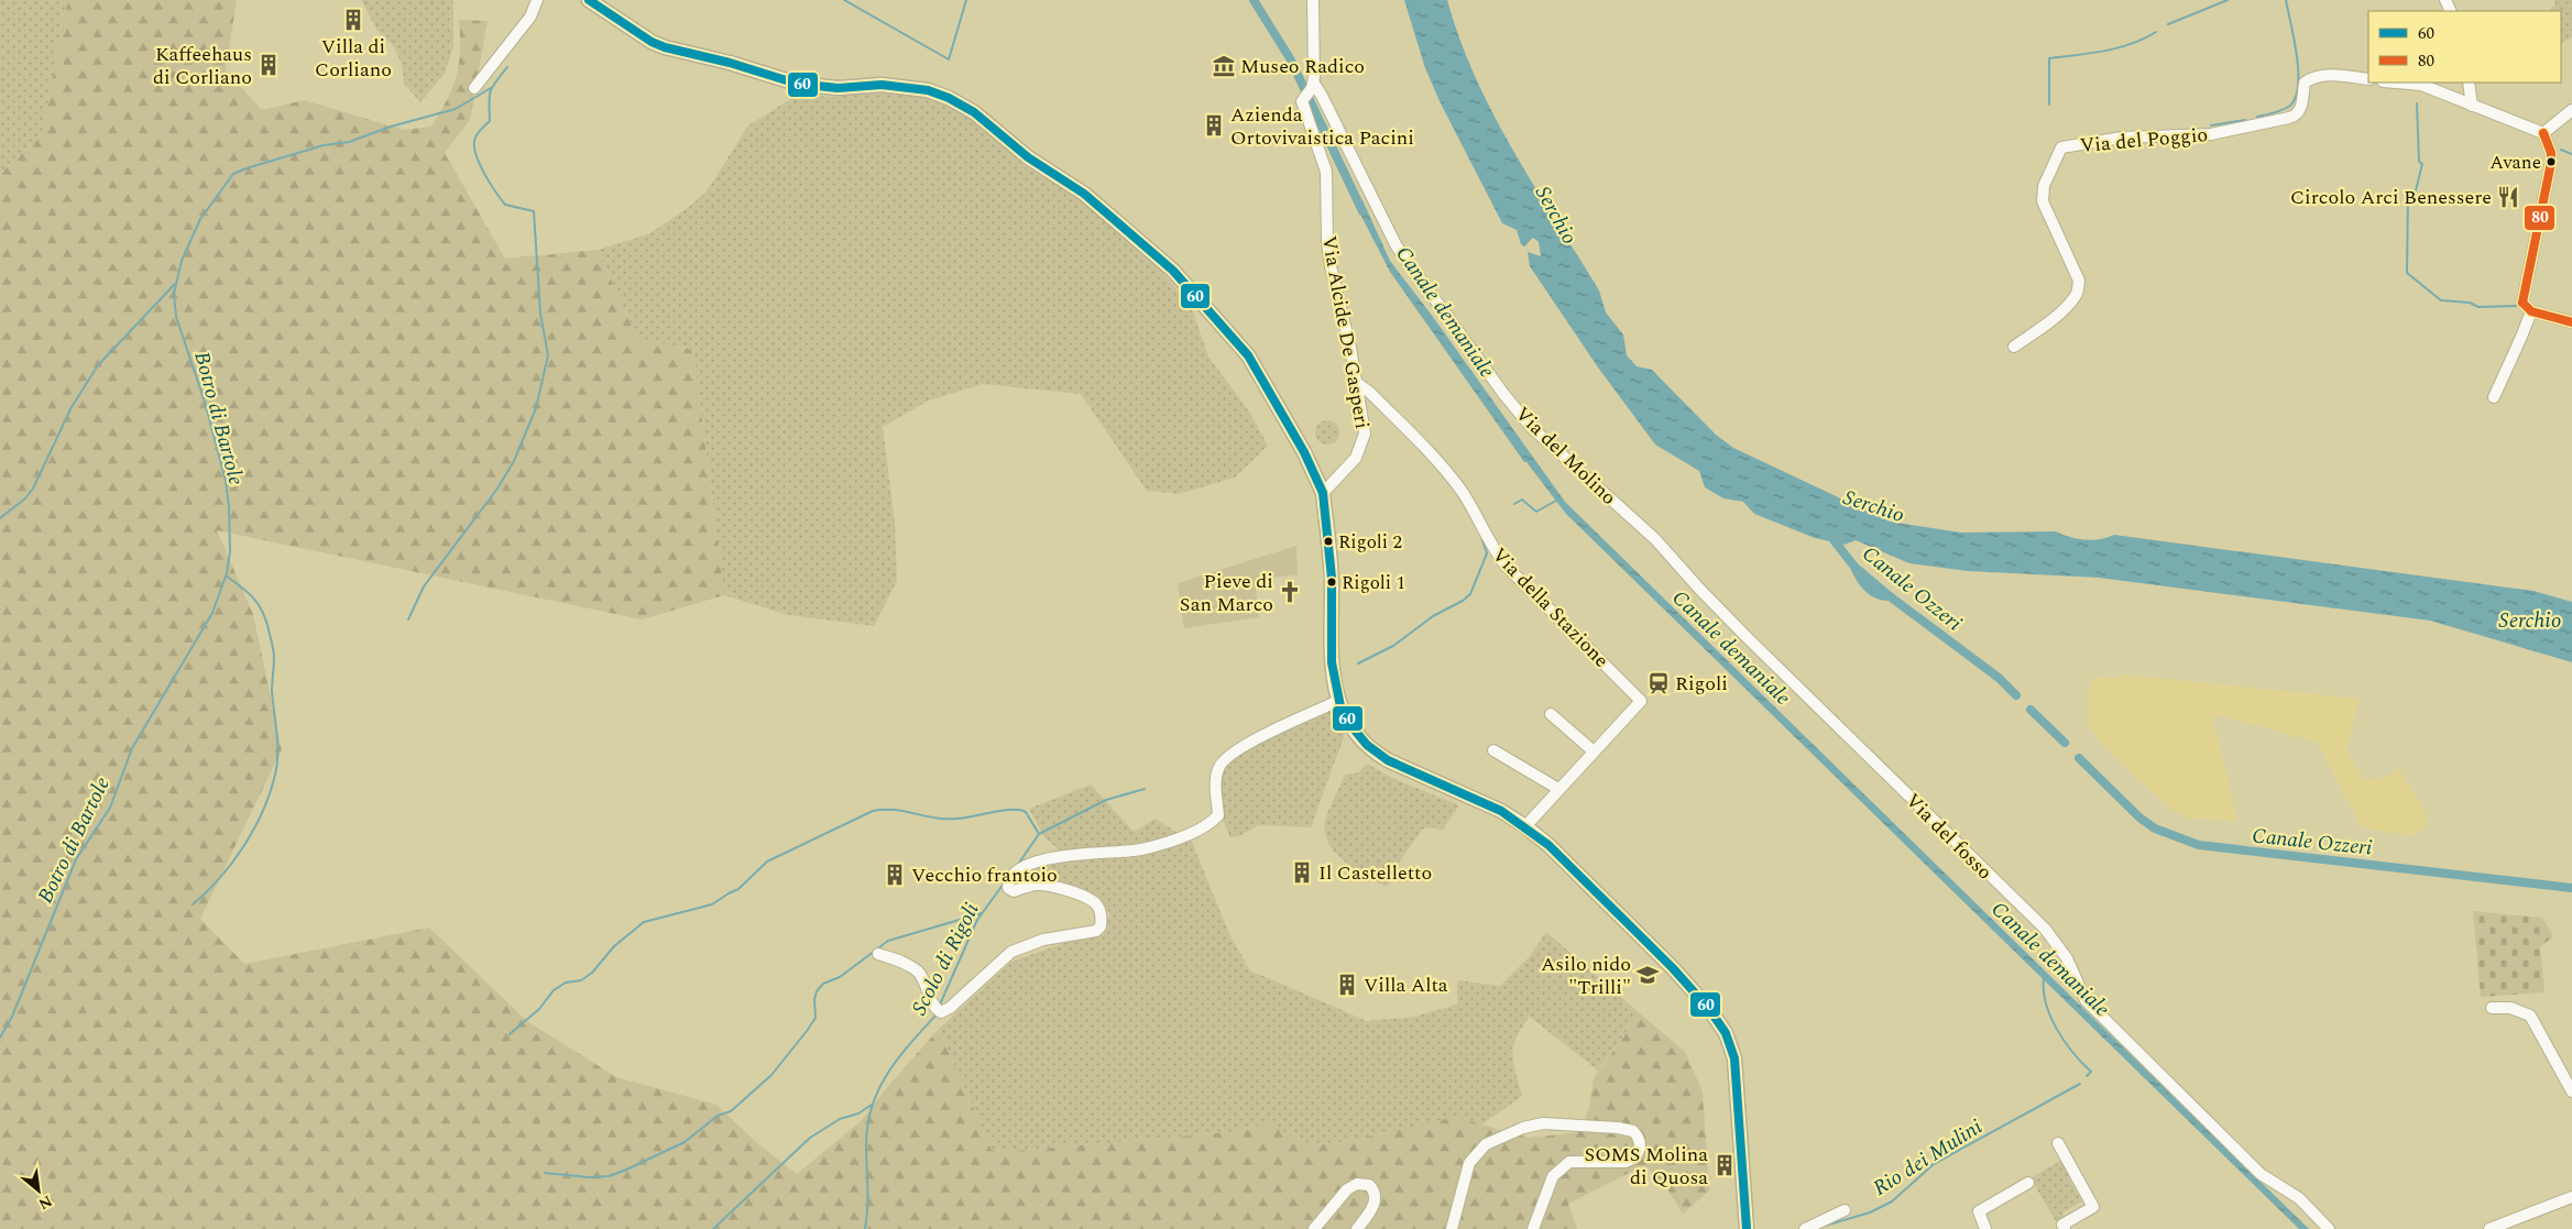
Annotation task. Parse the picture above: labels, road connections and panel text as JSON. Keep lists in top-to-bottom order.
{
  "streets": {
    "street": [
      "Via del Poggio",
      "Via Alcide De Gasperi",
      "Via del Molino",
      "Via della Stazione",
      "Via del fosso"
    ]
  },
  "crossings": [
    ["Via Alcide De Gasperi", "Via del Molino"],
    ["Via Alcide De Gasperi", "Via della Stazione"],
    ["Via del Molino", "Via del fosso"]
  ],
  "water": [
    "Serchio",
    "Canale demaniale",
    "Botro di Bartole",
    "Canale Ozzeri",
    "Scolo di Rigoli",
    "Rio dei Mulini"
  ],
  "places": {
    "building": [
      "Villa di Corliano",
      "Kaffeehaus di Corliano",
      "Azienda Ortovivaistica Pacini",
      "Il Castelletto",
      "Vecchio frantoio",
      "Villa Alta",
      "SOMS Molina di Quosa"
    ],
    "museum": ["Museo Radico"],
    "other": ["Avane", "Rigoli 2", "Rigoli 1"],
    "restaurant": ["Circolo Arci Benessere"],
    "church": ["Pieve di San Marco"],
    "station": ["Rigoli"],
    "school or university": ["Asilo nido \"Trilli\""]
  },
  "lines": ["transit line 60", "transit line 80"],
  "legend": ["60", "80"],
  "north": "bottom right"
}
